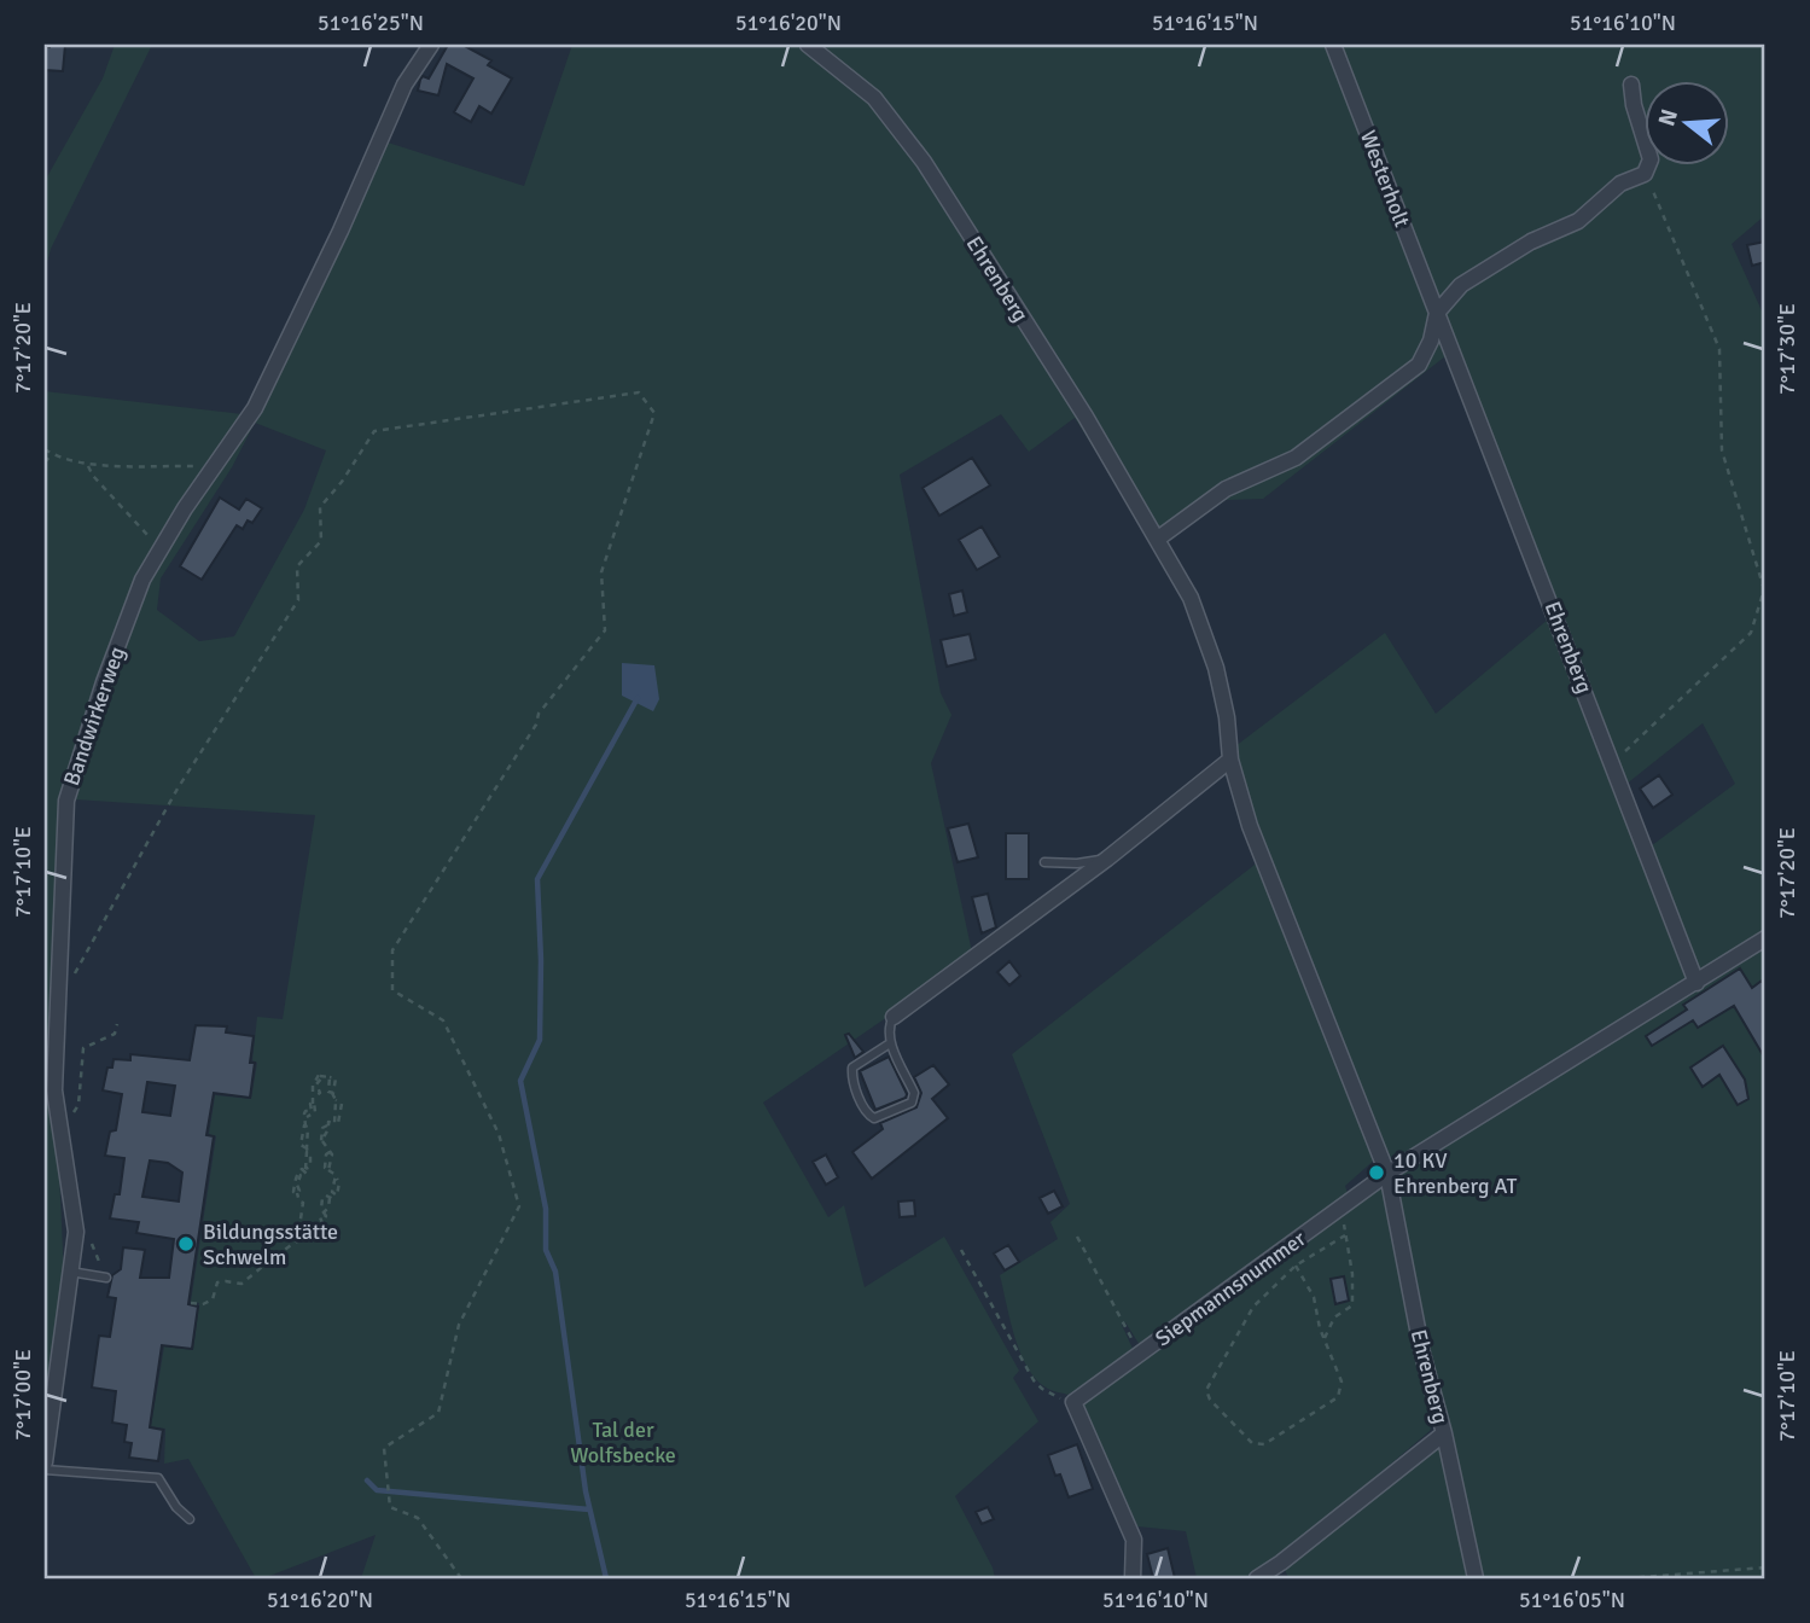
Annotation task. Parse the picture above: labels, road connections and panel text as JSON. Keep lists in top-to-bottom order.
{
  "streets": {
    "street": [
      "Westerholt",
      "Ehrenberg",
      "Bandwirkerweg",
      "Siepmannsnummer"
    ]
  },
  "crossings": [
    ["Westerholt", "Ehrenberg"],
    ["Ehrenberg", "Siepmannsnummer"]
  ],
  "parks": ["Tal der Wolfsbecke"],
  "places": ["10 KV Ehrenberg AT", "Bildungsstätte Schwelm"],
  "north": "left",
  "coordinates": [
    "51°16'25\"N",
    "51°16'20\"N",
    "51°16'15\"N",
    "51°16'10\"N",
    "7°17'20\"E",
    "7°17'30\"E",
    "7°17'10\"E",
    "7°17'00\"E",
    "51°16'05\"N"
  ]
}
